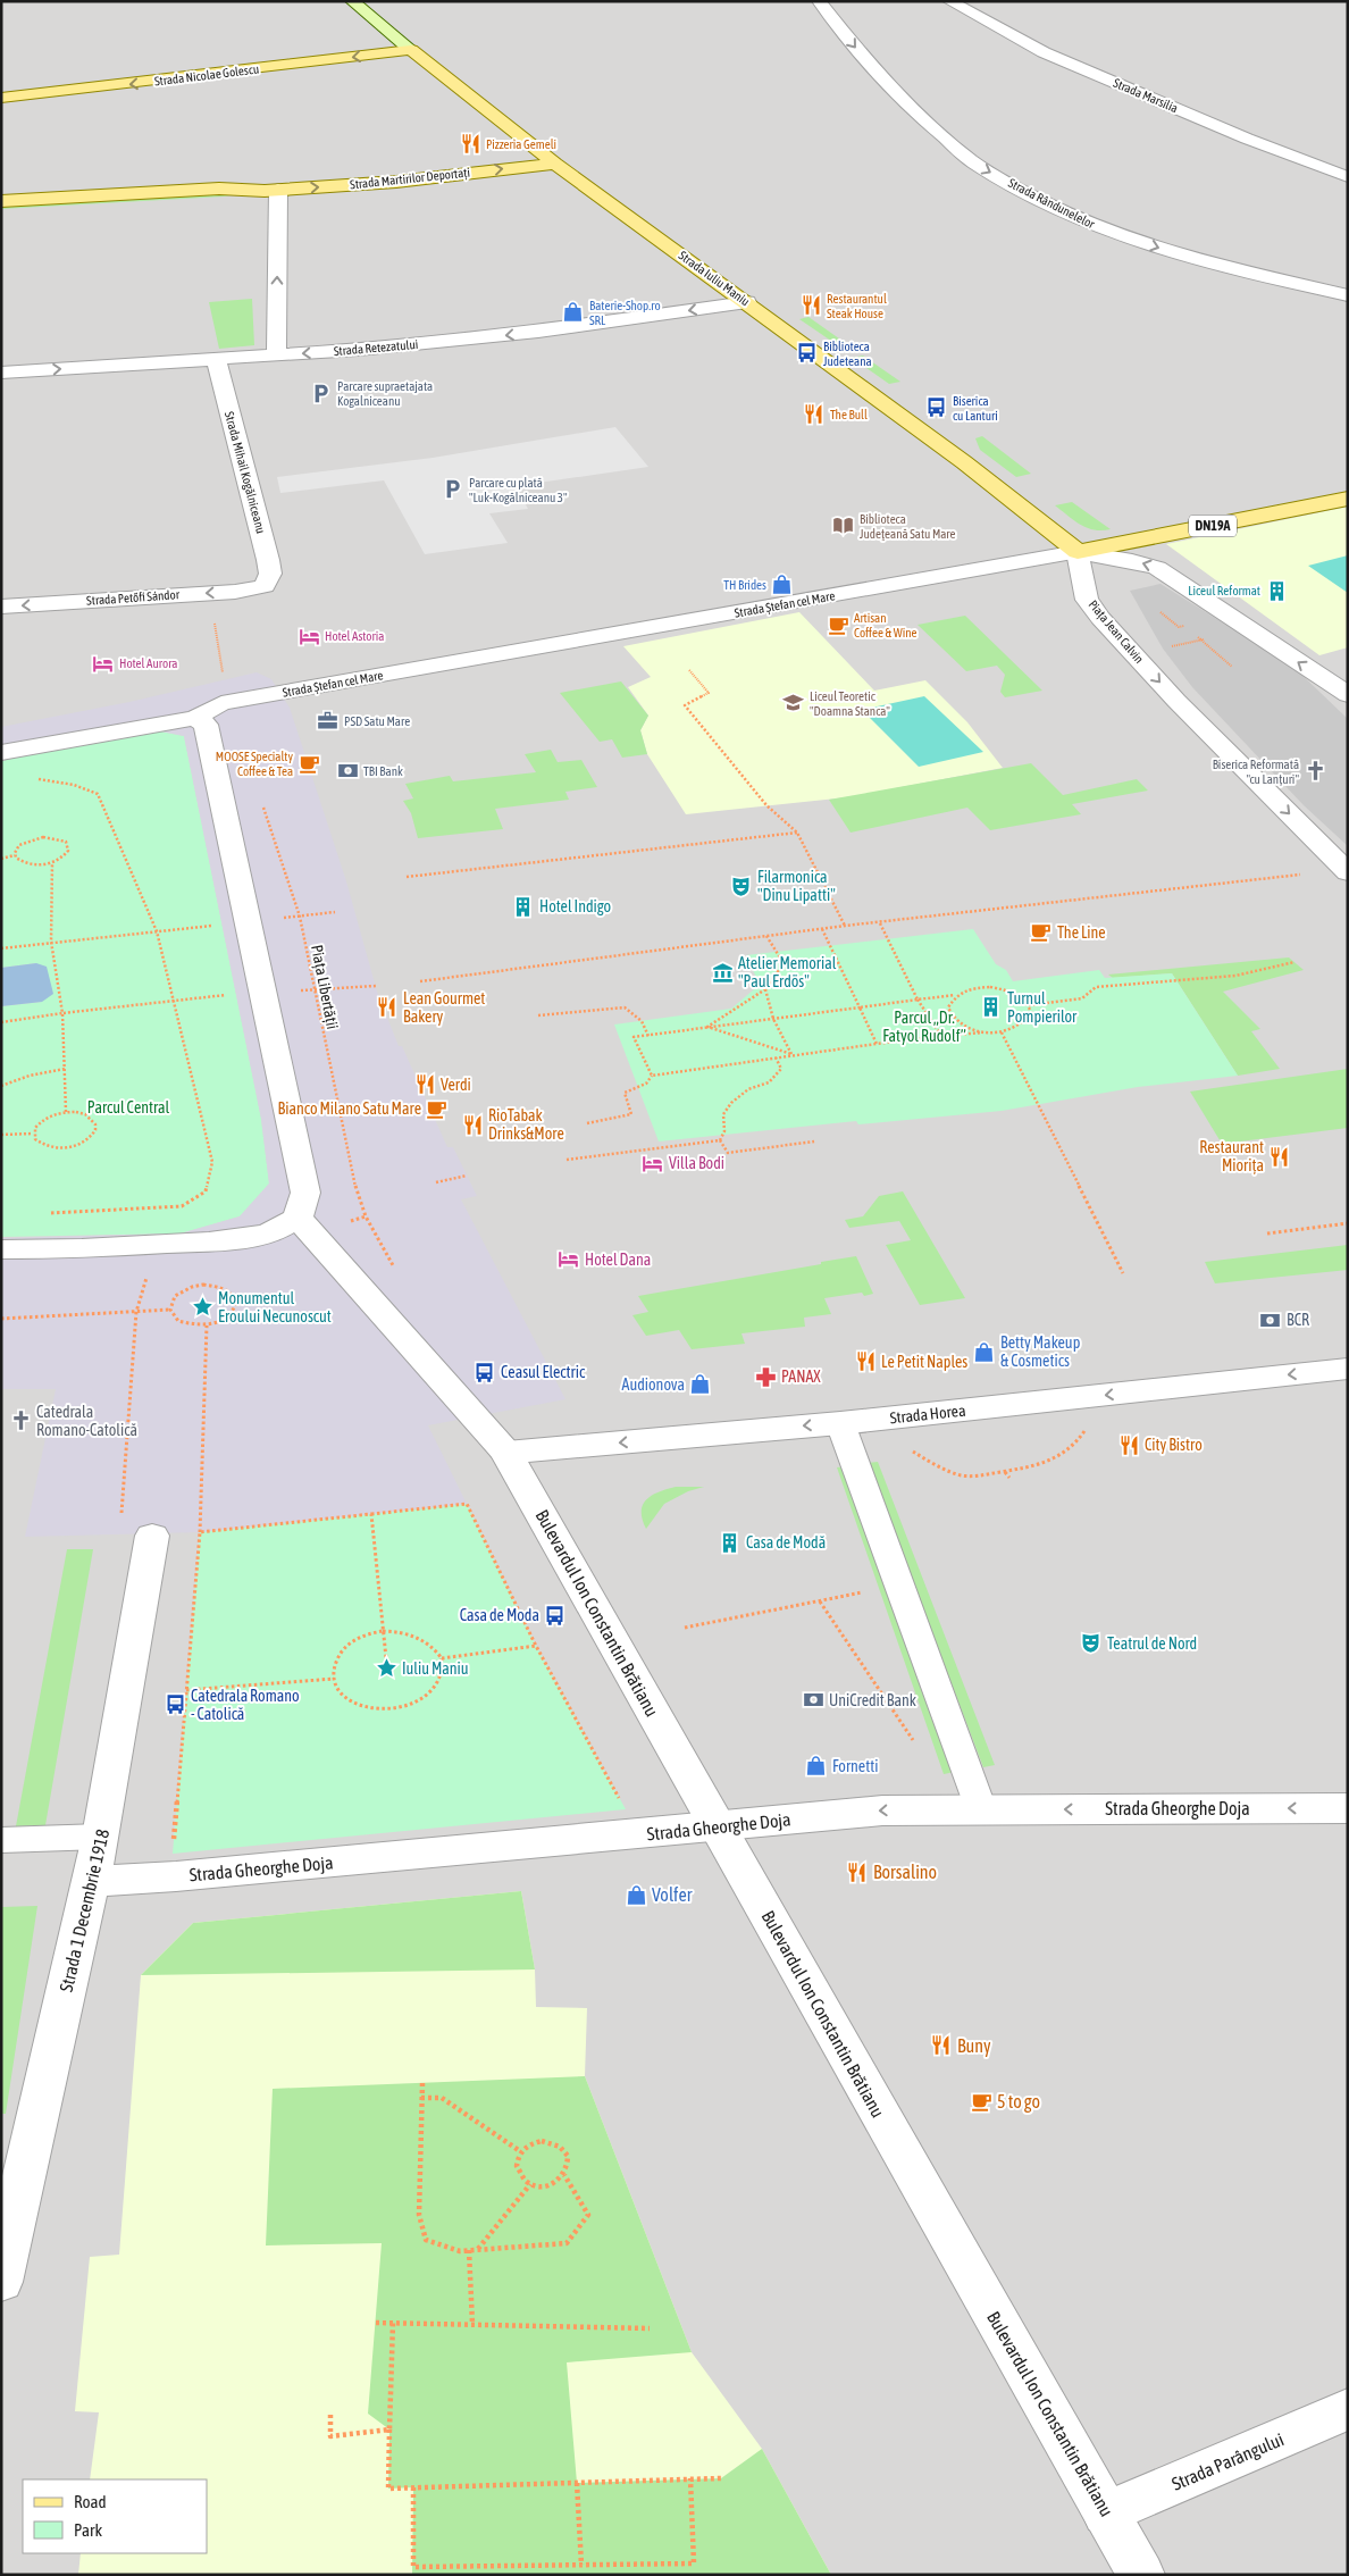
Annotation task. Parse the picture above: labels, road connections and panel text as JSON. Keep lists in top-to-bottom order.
{
  "streets": {
    "main road": [
      "Strada Nicolae Golescu",
      "Strada Martirilor Deportați",
      "Strada Iuliu Maniu",
      "DN19A",
      "Strada Ștefan cel Mare"
    ],
    "street": [
      "Strada Marsilia",
      "Strada Rândunelelor",
      "Strada Retezatului",
      "Strada Mihail Kogălniceanu",
      "Strada Petőfi Sándor",
      "Piața Jean Calvin",
      "Strada Horea",
      "Bulevardul Ion Constantin Brătianu",
      "Strada Gheorghe Doja",
      "Strada 1 Decembrie 1918",
      "Strada Parângului"
    ],
    "path": ["Piața Libertății"]
  },
  "crossings": [
    ["Strada Nicolae Golescu", "Strada Iuliu Maniu"],
    ["Strada Martirilor Deportați", "Strada Iuliu Maniu"],
    ["Strada Iuliu Maniu", "Strada Retezatului"],
    ["Strada Iuliu Maniu", "Strada Ștefan cel Mare"],
    ["Strada Iuliu Maniu", "Piața Jean Calvin"],
    ["Strada Retezatului", "Strada Mihail Kogălniceanu"],
    ["Strada Mihail Kogălniceanu", "Strada Petőfi Sándor"],
    ["Strada Ștefan cel Mare", "Piața Jean Calvin"],
    ["Strada Horea", "Bulevardul Ion Constantin Brătianu"],
    ["Bulevardul Ion Constantin Brătianu", "Strada Gheorghe Doja"],
    ["Bulevardul Ion Constantin Brătianu", "Strada Parângului"],
    ["Strada Gheorghe Doja", "Strada 1 Decembrie 1918"]
  ],
  "one_way": [
    "Strada Nicolae Golescu",
    "Strada Rândunelelor",
    "Strada Horea",
    "Strada Gheorghe Doja"
  ],
  "parks": ["Parcul „Dr. Fatyol Rudolf”", "Parcul Central"],
  "places": {
    "restaurant": [
      "Pizzeria Gemeli",
      "Restaurantul Steak House",
      "The Bull",
      "Lean Gourmet Bakery",
      "Verdi",
      "RioTabak Drinks&More",
      "Restaurant Miorița",
      "Le Petit Naples",
      "City Bistro",
      "Borsalino",
      "Buny"
    ],
    "shop": [
      "Baterie-Shop.ro SRL",
      "TH Brides",
      "Betty Makeup & Cosmetics",
      "Audionova",
      "Fornetti",
      "Volfer"
    ],
    "bus stop": [
      "Biblioteca Judeteana",
      "Biserica cu Lanturi",
      "Ceasul Electric",
      "Casa de Moda",
      "Catedrala Romano - Catolică"
    ],
    "parking": ["Parcare supraetajata Kogalniceanu", "Parcare cu plată \"Luk-Kogălniceanu 3\""],
    "library": ["Biblioteca Judeţeană Satu Mare"],
    "building": [
      "Liceul Reformat",
      "Hotel Indigo",
      "Turnul Pompierilor",
      "Casa de Modă"
    ],
    "cafe": [
      "Artisan Coffee & Wine",
      "MOOSE Specialty Coffee & Tea",
      "The Line",
      "Bianco Milano Satu Mare",
      "5 to go"
    ],
    "hotel": [
      "Hotel Astoria",
      "Hotel Aurora",
      "Villa Bodi",
      "Hotel Dana"
    ],
    "school or university": ["Liceul Teoretic \"Doamna Stanca\""],
    "office": ["PSD Satu Mare"],
    "bank": ["TBI Bank", "BCR", "UniCredit Bank"],
    "church": ["Biserica Reformată \"cu Lanțuri\"", "Catedrala Romano-Catolică"],
    "theatre": ["Filarmonica \"Dinu Lipatti\"", "Teatrul de Nord"],
    "museum": ["Atelier Memorial \"Paul Erdös\""],
    "place": ["Monumentul Eroului Necunoscut", "Iuliu Maniu"],
    "pharmacy": ["PANAX"]
  },
  "legend": ["Road", "Park"]
}
